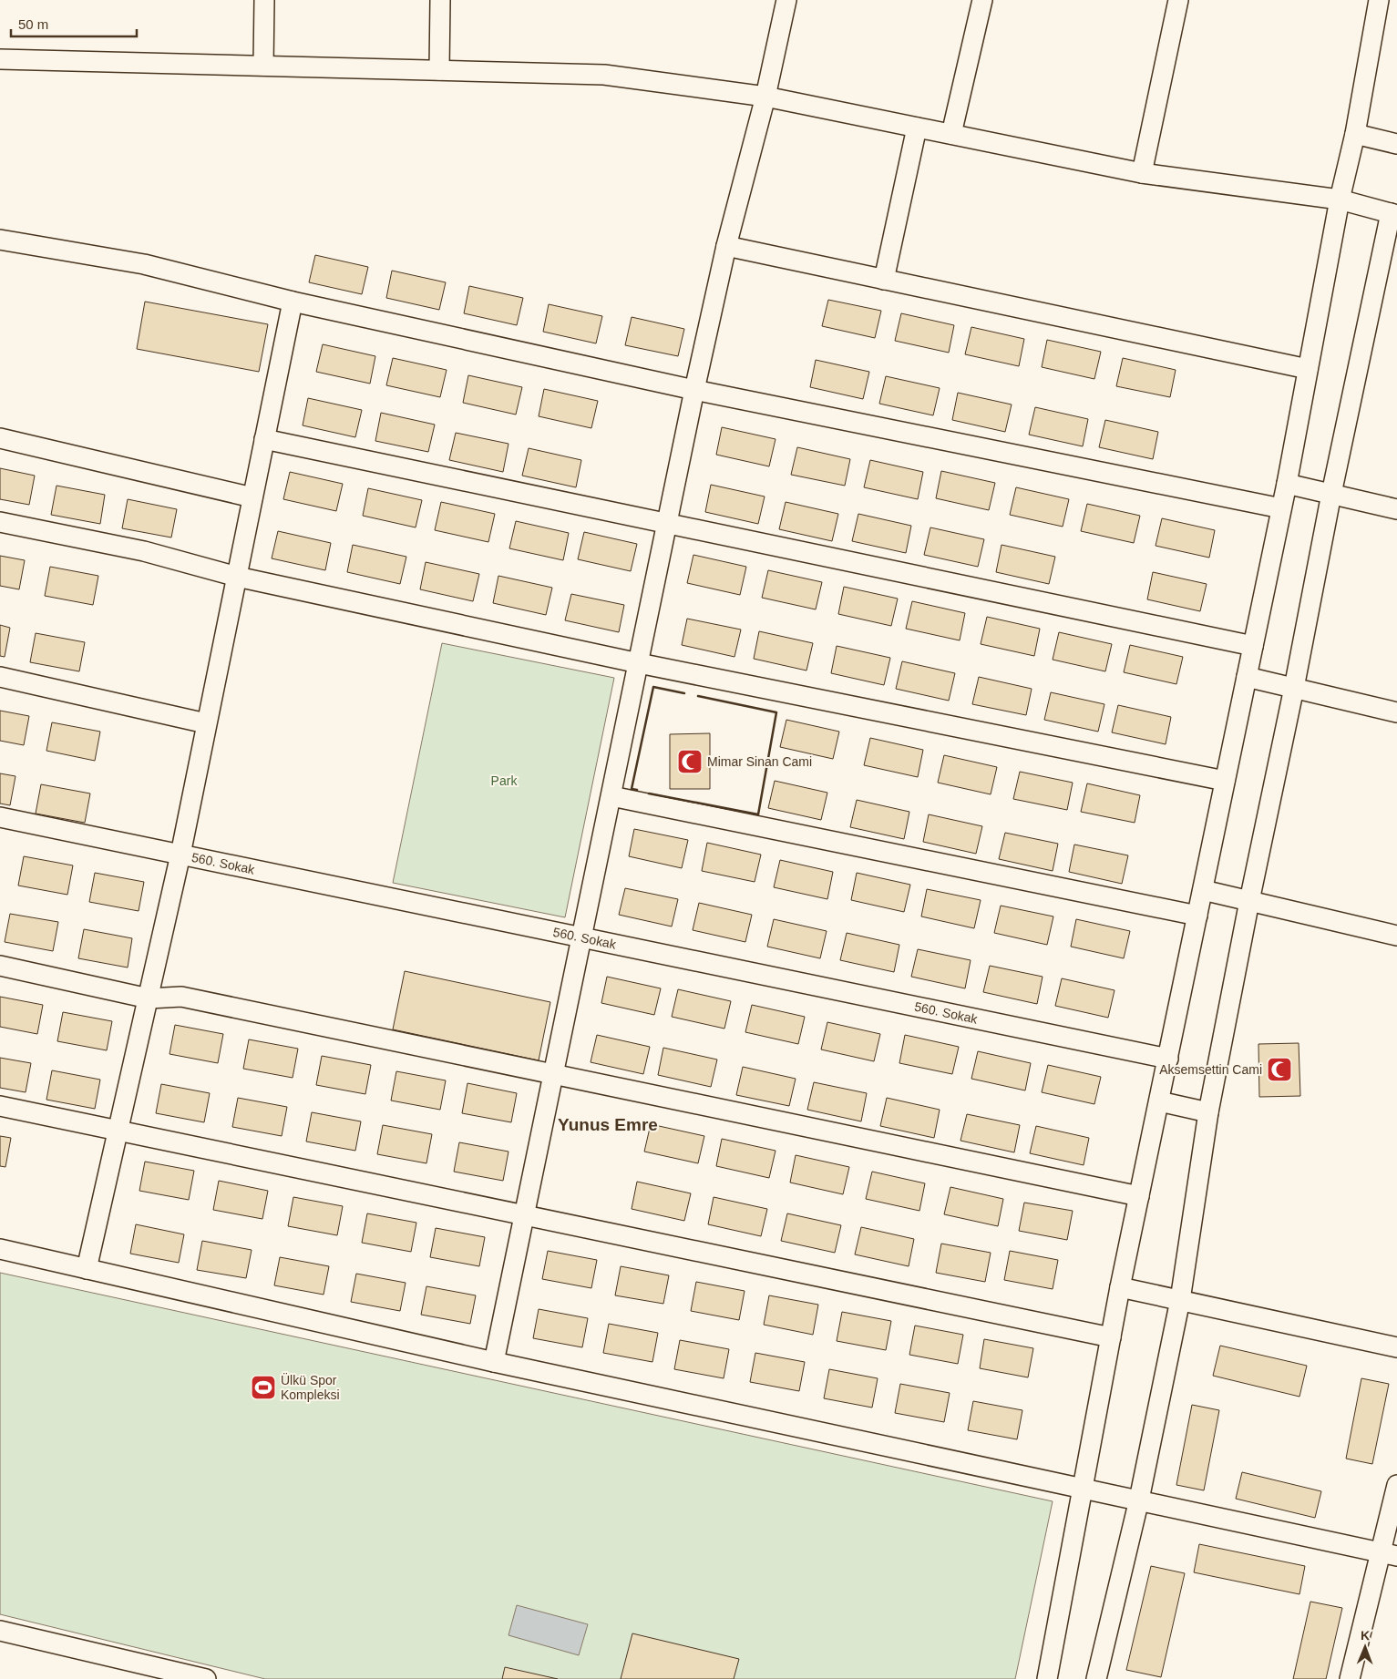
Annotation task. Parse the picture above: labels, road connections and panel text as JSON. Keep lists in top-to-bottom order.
{
  "streets": {
    "street": ["560. Sokak"]
  },
  "districts": ["Yunus Emre"],
  "parks": ["Park"],
  "places": {
    "mosque": ["Mimar Sinan Cami", "Aksemsettin Cami"],
    "sports": ["Ülkü Spor Kompleksi"]
  },
  "scale_bar": "50 m",
  "north": "top"
}
